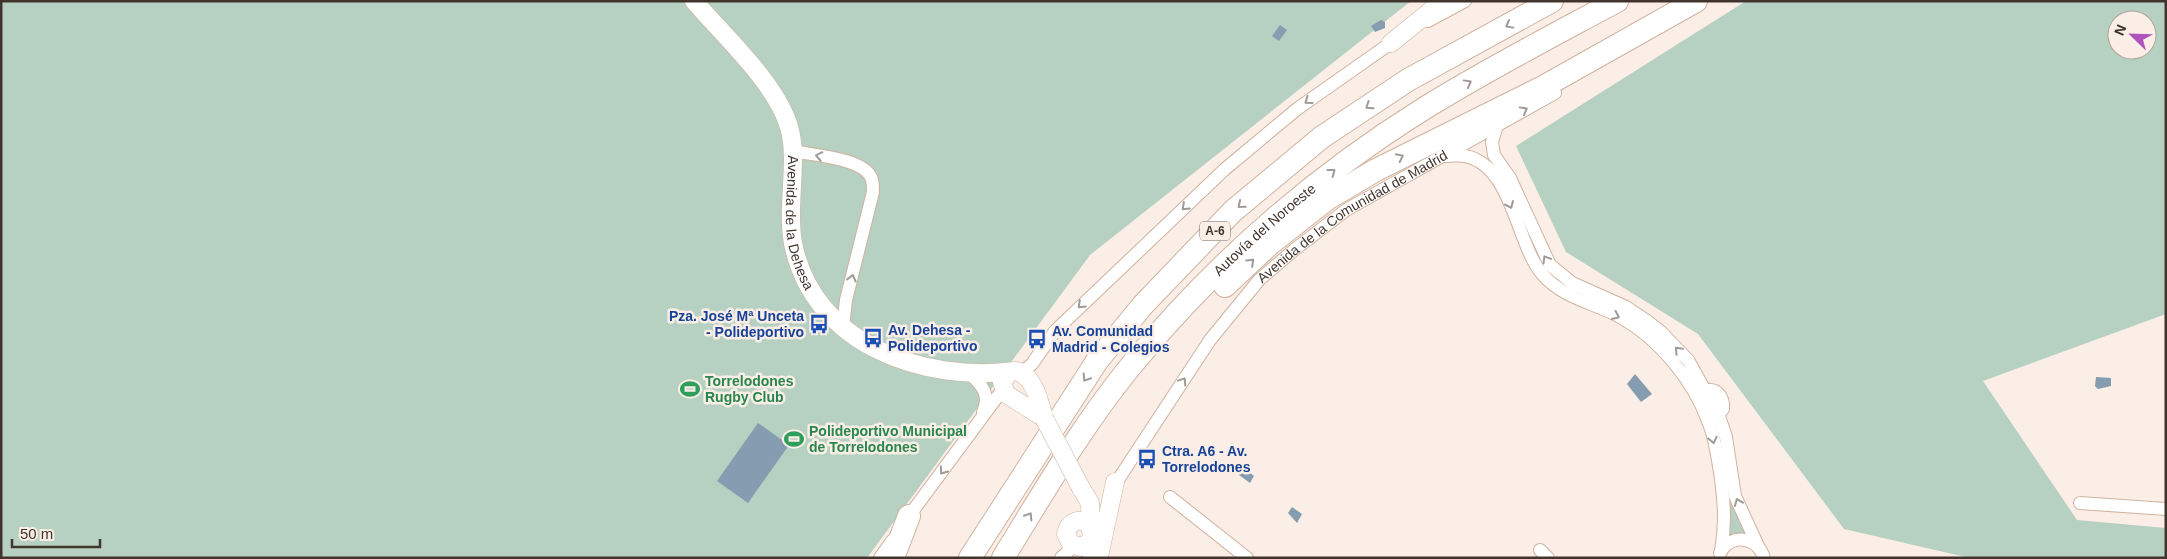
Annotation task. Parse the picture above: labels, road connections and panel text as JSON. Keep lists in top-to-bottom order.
{
  "streets": {
    "highway": ["A-6", "Autovía del Noroeste"],
    "street": ["Avenida de la Comunidad de Madrid", "Avenida de la Dehesa"]
  },
  "places": {
    "bus stop": [
      "Pza. José Mª Unceta - Polideportivo",
      "Av. Dehesa - Polideportivo",
      "Av. Comunidad Madrid - Colegios",
      "Ctra. A6 - Av. Torrelodones"
    ],
    "sports": ["Torrelodones Rugby Club", "Polideportivo Municipal de Torrelodones"]
  },
  "scale_bar": "50 m",
  "north": "top left"
}
